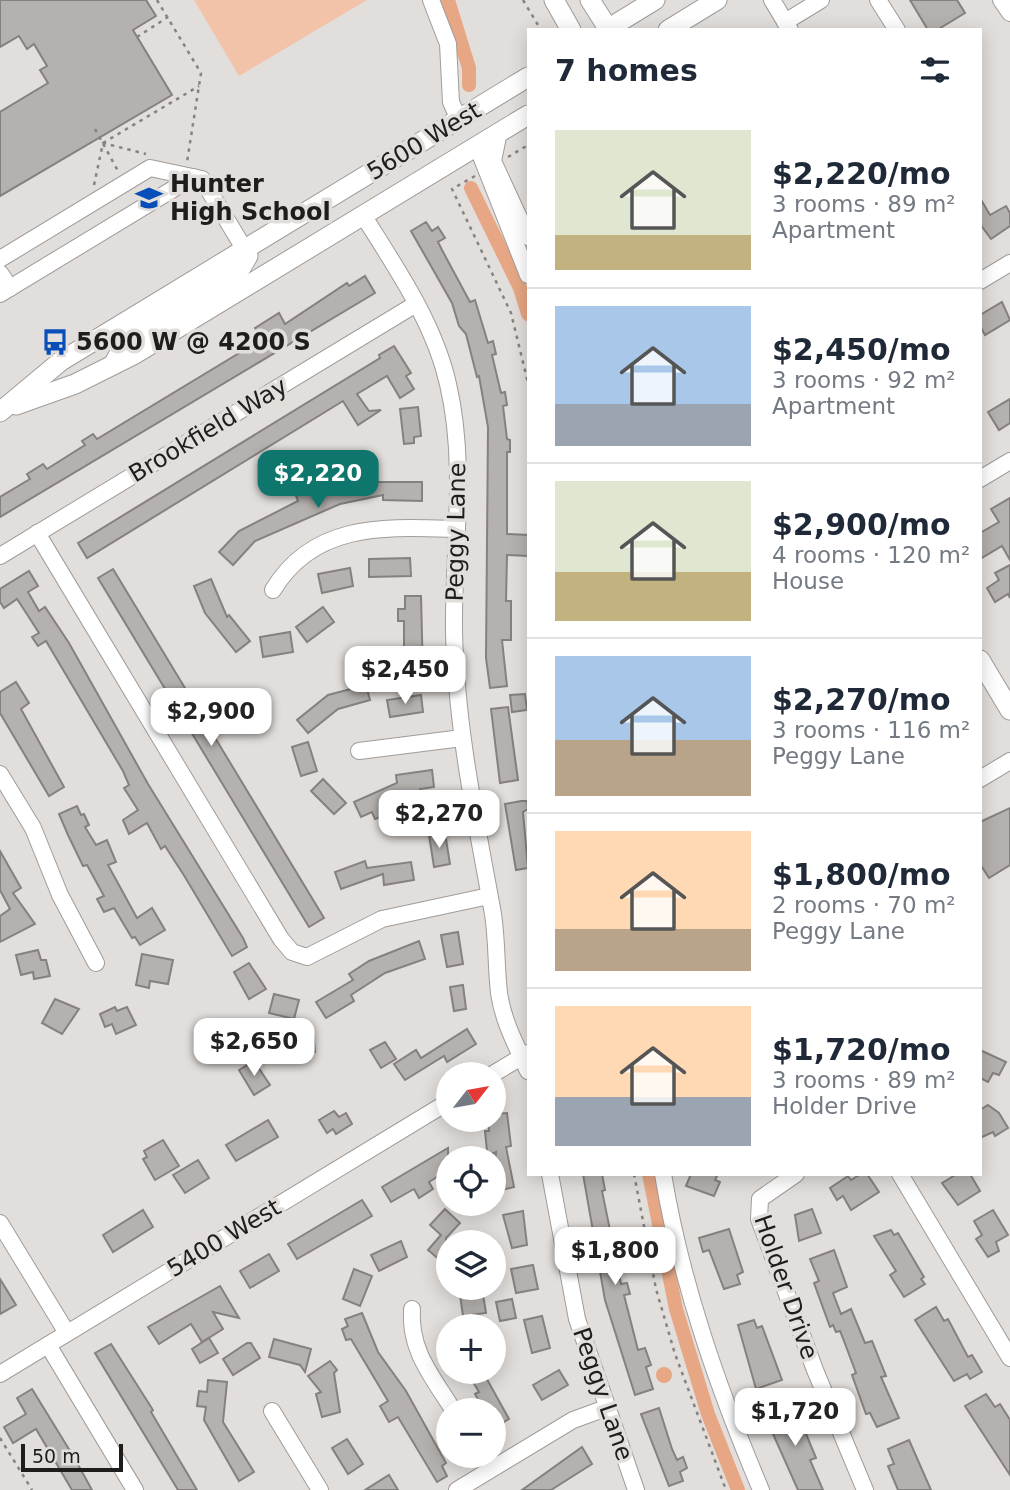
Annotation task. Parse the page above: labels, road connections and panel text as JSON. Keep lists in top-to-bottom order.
{
  "streets": {
    "main road": ["5600 West"],
    "street": [
      "Brookfield Way",
      "Peggy Lane",
      "5400 West",
      "Holder Drive"
    ]
  },
  "crossings": [
    ["5600 West", "Peggy Lane"],
    ["Brookfield Way", "Peggy Lane"]
  ],
  "places": {
    "school or university": ["Hunter High School"],
    "bus stop": ["5600 W @ 4200 S"]
  },
  "scale_bar": "50 m",
  "north": "top right",
  "page": {
    "heading": "7 homes",
    "list": [
      {
        "name": "$2,220/mo",
        "note": "3 rooms · 89 m² · Apartment"
      },
      {
        "name": "$2,450/mo",
        "note": "3 rooms · 92 m² · Apartment"
      },
      {
        "name": "$2,900/mo",
        "note": "4 rooms · 120 m² · House"
      },
      {
        "name": "$2,270/mo",
        "note": "3 rooms · 116 m² · Peggy Lane"
      },
      {
        "name": "$1,800/mo",
        "note": "2 rooms · 70 m² · Peggy Lane"
      },
      {
        "name": "$1,720/mo",
        "note": "3 rooms · 89 m² · Holder Drive"
      }
    ],
    "price": [
      "$2,220",
      "$2,450",
      "$2,900",
      "$2,270",
      "$2,650",
      "$1,800",
      "$1,720"
    ],
    "map_buttons": ["+", "−"],
    "scale": "50 m"
  }
}
